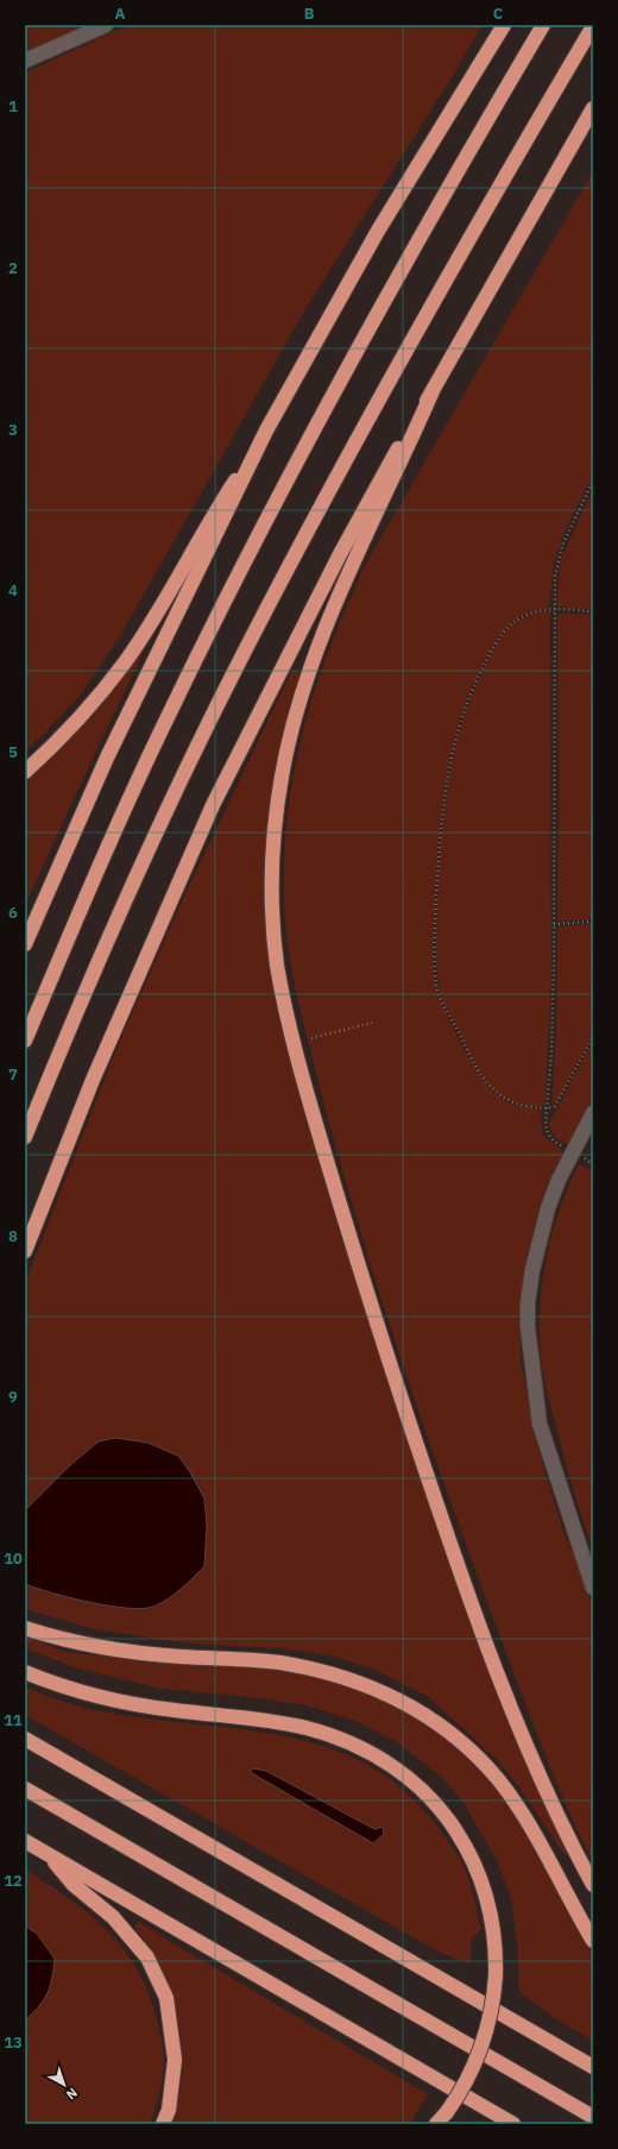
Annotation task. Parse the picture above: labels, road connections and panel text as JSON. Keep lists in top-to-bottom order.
{
  "north": "bottom right",
  "grid": {
    "columns": ["A", "B", "C"],
    "rows": [
      "1",
      "2",
      "3",
      "4",
      "5",
      "6",
      "7",
      "8",
      "9",
      "10",
      "11",
      "12",
      "13"
    ]
  }
}
